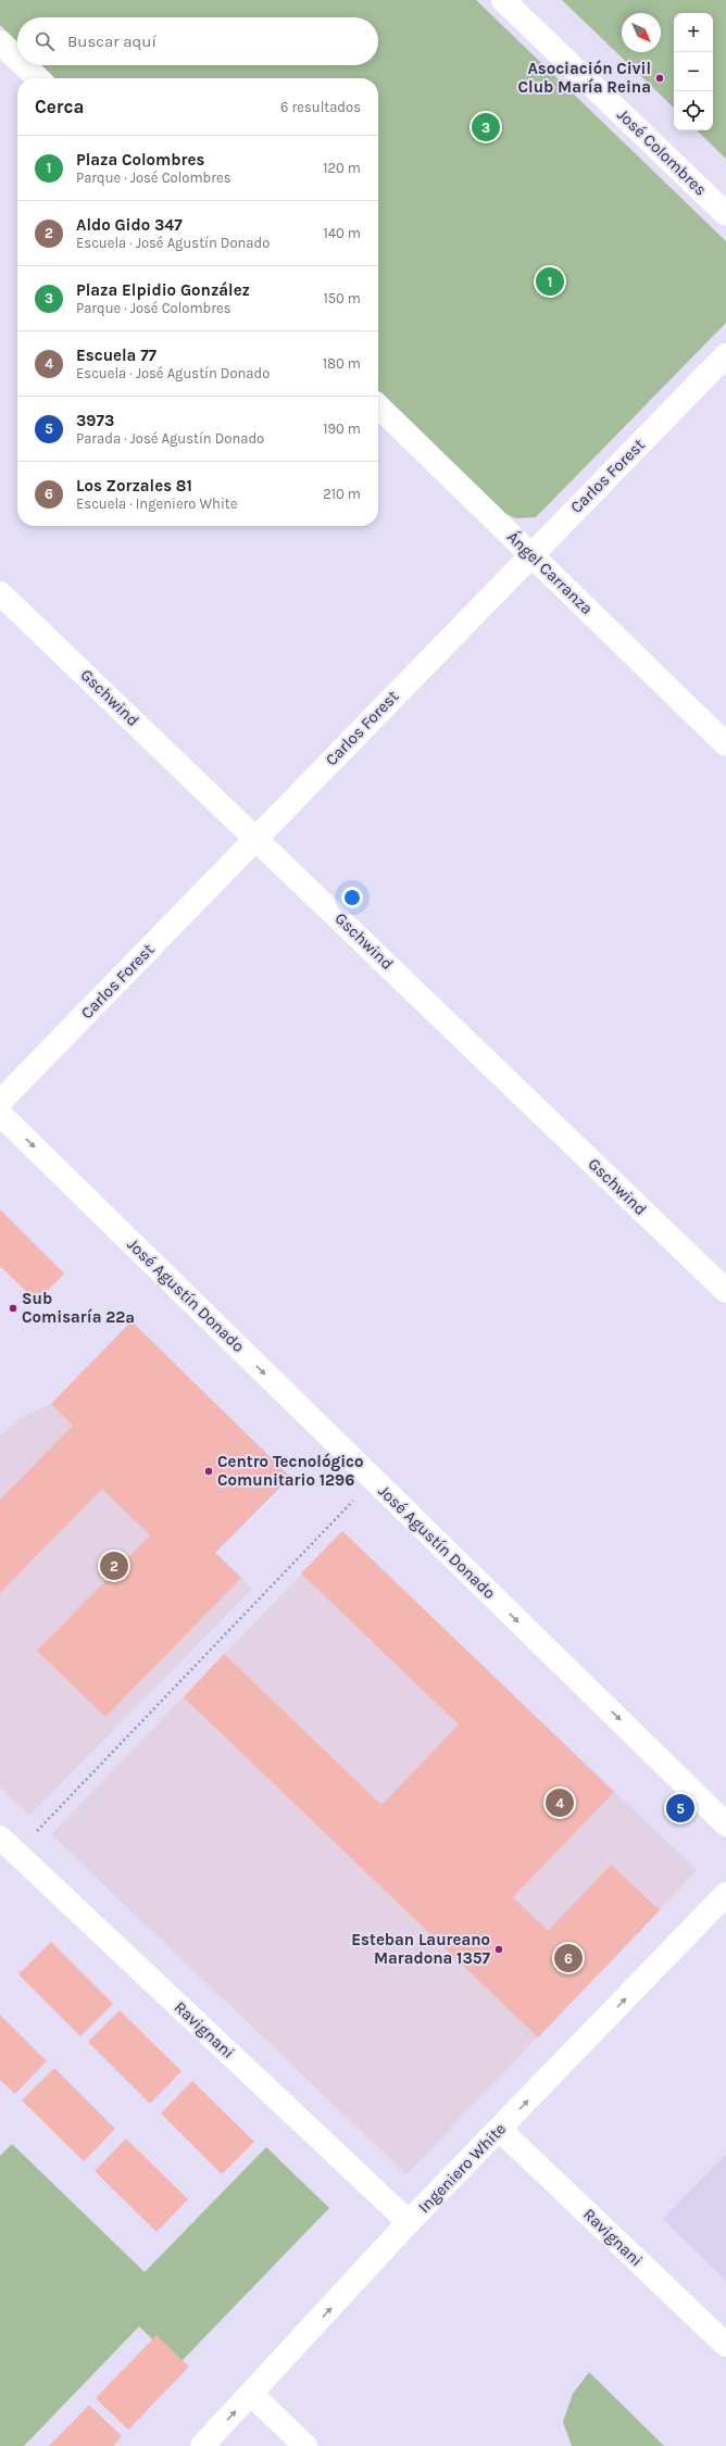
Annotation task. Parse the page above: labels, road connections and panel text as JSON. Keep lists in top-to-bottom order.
{
  "streets": {
    "street": [
      "José Colombres",
      "Carlos Forest",
      "Ángel Carranza",
      "Gschwind",
      "José Agustín Donado",
      "Ravignani",
      "Ingeniero White"
    ]
  },
  "crossings": [
    ["Carlos Forest", "Ángel Carranza"],
    ["Carlos Forest", "Gschwind"],
    ["Ravignani", "Ingeniero White"]
  ],
  "one_way": ["José Agustín Donado", "Ingeniero White"],
  "places": [
    "Asociación Civil Club María Reina",
    "Sub Comisaría 22ª",
    "Centro Tecnológico Comunitario 1296",
    "Esteban Laureano Maradona 1357"
  ],
  "north": "bottom right",
  "page": {
    "map_buttons": ["+", "−"],
    "search": "Buscar aquí",
    "heading": ["Cerca", "6 resultados"],
    "pins": [
      "3",
      "1",
      "2",
      "4",
      "5",
      "6"
    ],
    "list": [
      {
        "mark": "1",
        "name": "Plaza Colombres",
        "note": "Parque · José Colombres",
        "value": "120 m"
      },
      {
        "mark": "2",
        "name": "Aldo Gido 347",
        "note": "Escuela · José Agustín Donado",
        "value": "140 m"
      },
      {
        "mark": "3",
        "name": "Plaza Elpidio González",
        "note": "Parque · José Colombres",
        "value": "150 m"
      },
      {
        "mark": "4",
        "name": "Escuela 77",
        "note": "Escuela · José Agustín Donado",
        "value": "180 m"
      },
      {
        "mark": "5",
        "name": "3973",
        "note": "Parada · José Agustín Donado",
        "value": "190 m"
      },
      {
        "mark": "6",
        "name": "Los Zorzales 81",
        "note": "Escuela · Ingeniero White",
        "value": "210 m"
      }
    ]
  }
}
